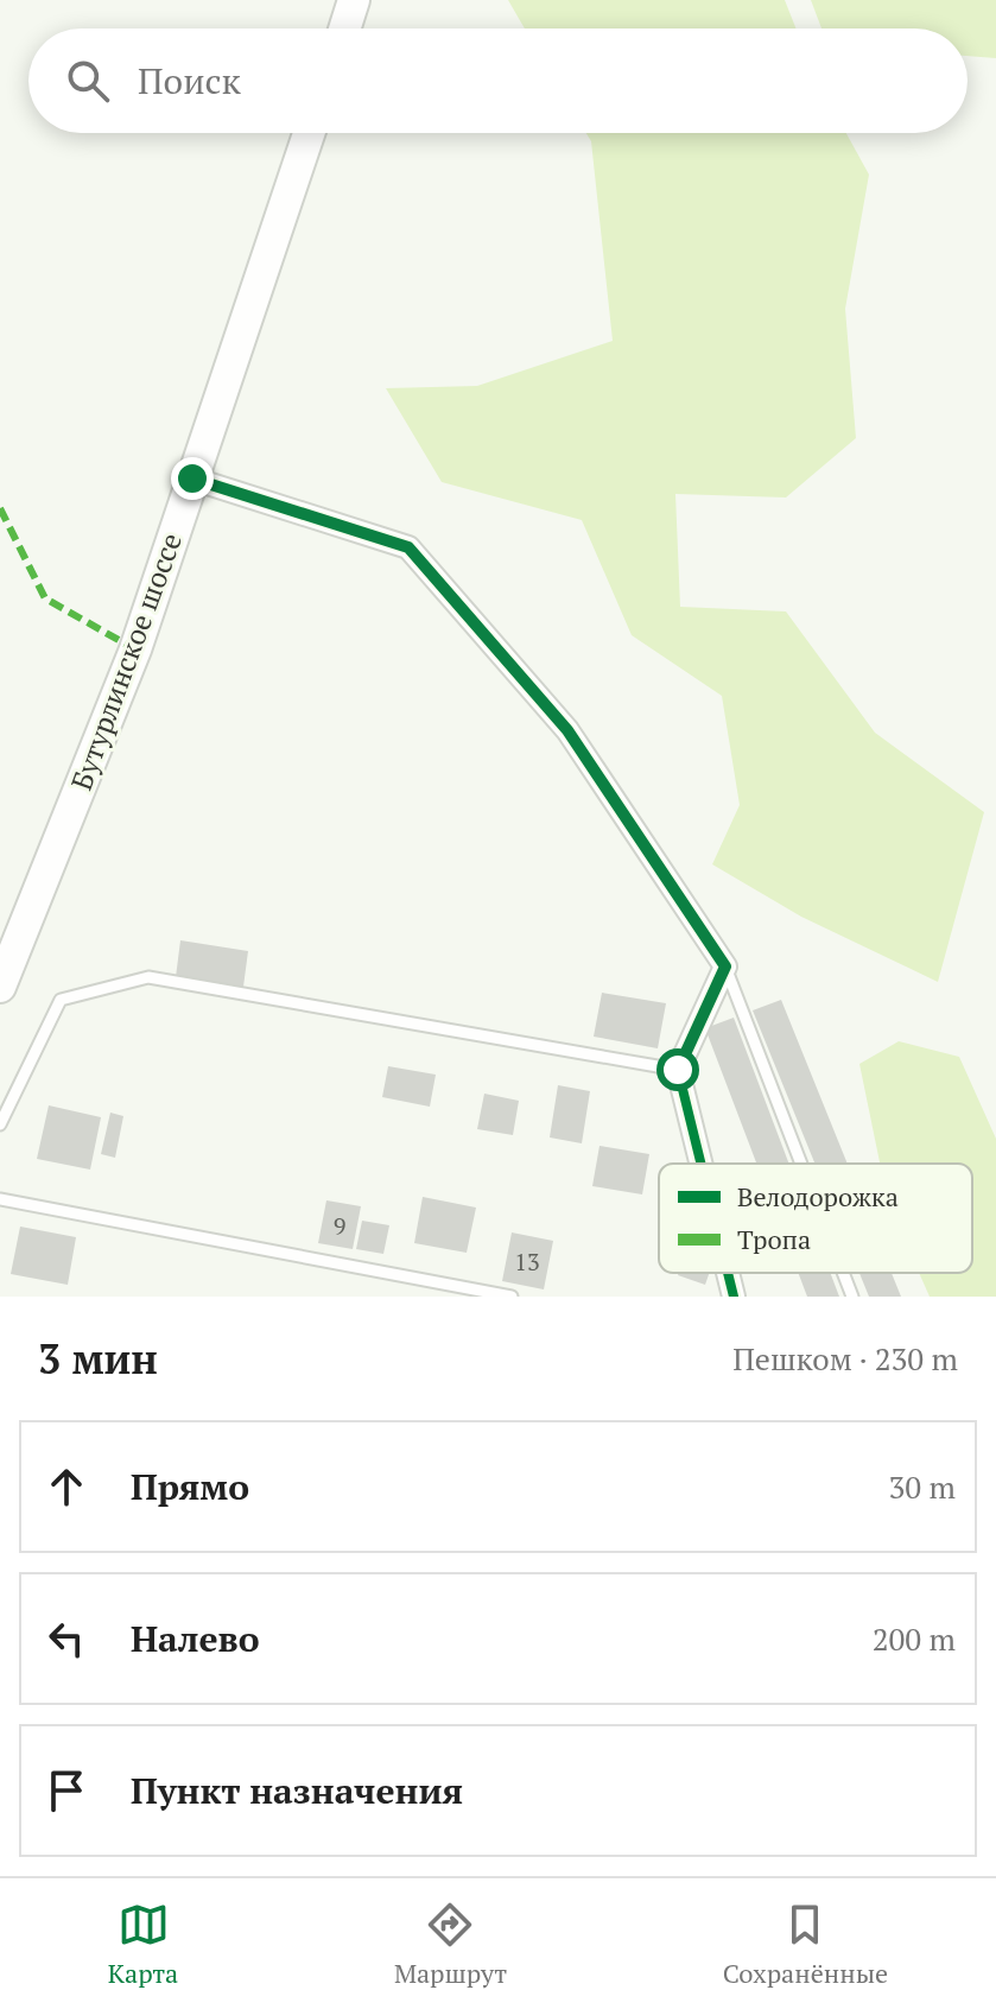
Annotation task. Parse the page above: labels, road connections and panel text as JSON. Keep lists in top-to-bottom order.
{
  "streets": {
    "main road": ["Бутурлинское шоссе"]
  },
  "house_numbers": ["9", "13"],
  "legend": ["Велодорожка", "Тропа"],
  "page": {
    "search": "Поиск",
    "heading": ["3 мин", "Пешком · 230 m"],
    "list": [
      ["Прямо", "30 m"],
      ["Налево", "200 m"],
      "Пункт назначения"
    ],
    "nav": ["Карта", "Маршрут", "Сохранённые"]
  }
}
